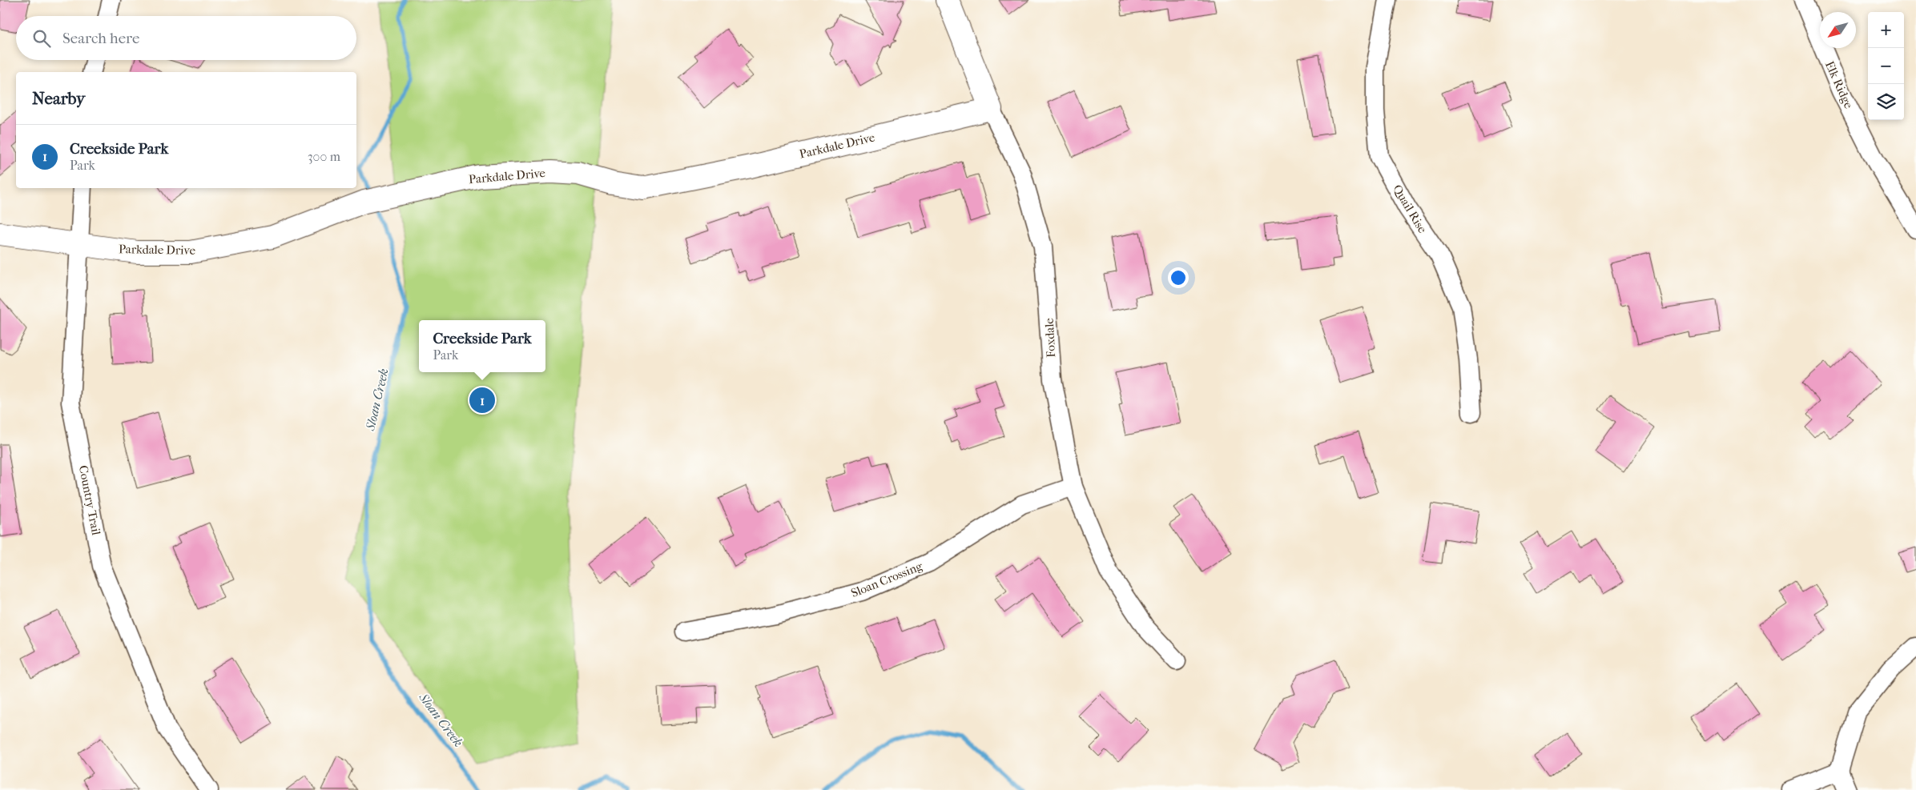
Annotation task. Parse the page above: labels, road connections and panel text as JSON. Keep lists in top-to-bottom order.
{
  "streets": {
    "street": [
      "Elk Ridge",
      "Parkdale Drive",
      "Quail Rise",
      "Foxdale",
      "Country Trail",
      "Sloan Crossing"
    ]
  },
  "crossings": [
    ["Parkdale Drive", "Foxdale"],
    ["Parkdale Drive", "Country Trail"],
    ["Foxdale", "Sloan Crossing"]
  ],
  "water": ["Sloan Creek"],
  "north": "bottom left",
  "page": {
    "map_buttons": ["+", "−"],
    "search": "Search here",
    "heading": "Nearby",
    "list": [
      {
        "mark": "1",
        "name": "Creekside Park",
        "note": "Park",
        "value": "300 m"
      }
    ],
    "popup": ["Creekside Park", "Park"],
    "pins": "1"
  }
}
